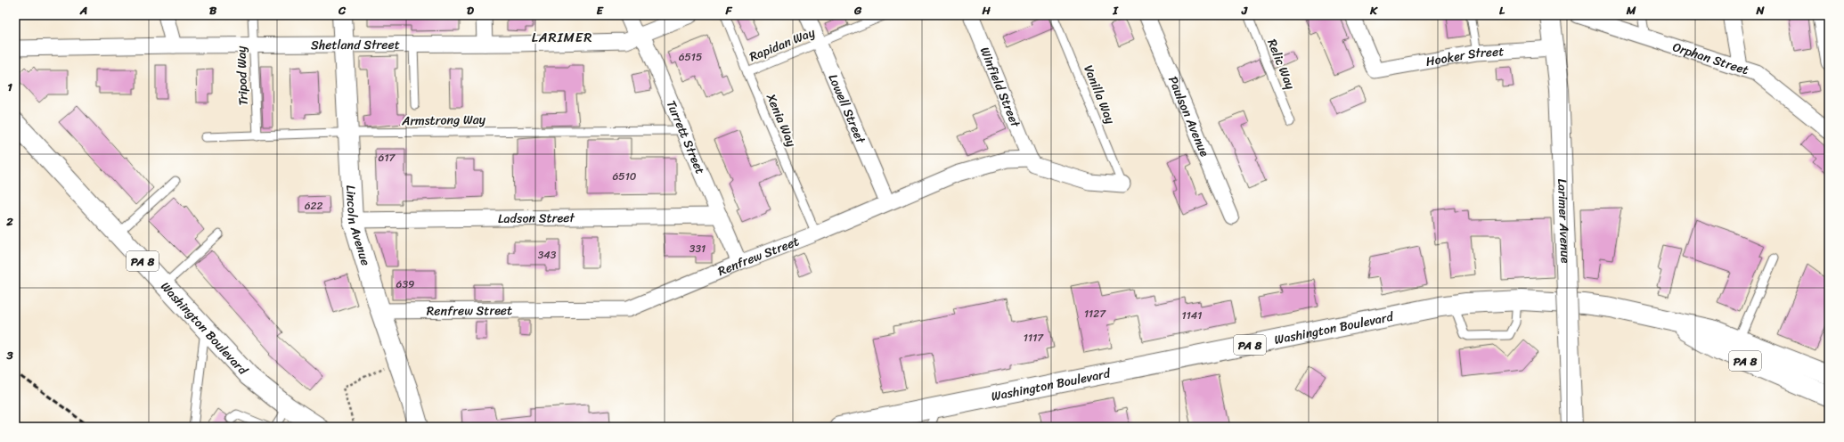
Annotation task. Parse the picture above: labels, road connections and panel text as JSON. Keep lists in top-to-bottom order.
{
  "streets": {
    "main road": [
      "Larimer Avenue",
      "Lincoln Avenue",
      "PA 8",
      "Washington Boulevard"
    ],
    "street": [
      "Shetland Street",
      "Hooker Street",
      "Orphan Street",
      "Winfield Street",
      "Lowell Street",
      "Paulson Avenue",
      "Turrett Street",
      "Ladson Street",
      "Renfrew Street"
    ],
    "lane": [
      "Rapidan Way",
      "Relic Way",
      "Tripod Way",
      "Vanilla Way",
      "Armstrong Way",
      "Xenia Way"
    ]
  },
  "crossings": [
    ["Rapidan Way", "Lowell Street"],
    ["Rapidan Way", "Xenia Way"],
    ["Shetland Street", "Tripod Way"],
    ["Shetland Street", "Turrett Street"],
    ["Shetland Street", "Lincoln Avenue"],
    ["Hooker Street", "Larimer Avenue"],
    ["Tripod Way", "Armstrong Way"],
    ["Winfield Street", "Renfrew Street"],
    ["Lowell Street", "Renfrew Street"],
    ["Armstrong Way", "Turrett Street"],
    ["Armstrong Way", "Lincoln Avenue"],
    ["Xenia Way", "Renfrew Street"],
    ["Turrett Street", "Ladson Street"],
    ["Turrett Street", "Renfrew Street"],
    ["Ladson Street", "Lincoln Avenue"],
    ["Lincoln Avenue", "Renfrew Street"]
  ],
  "districts": ["LARIMER"],
  "house_numbers": [
    "6515",
    "617",
    "6510",
    "622",
    "331",
    "343",
    "639",
    "1127",
    "1141",
    "1117"
  ],
  "grid": {
    "columns": [
      "A",
      "B",
      "C",
      "D",
      "E",
      "F",
      "G",
      "H",
      "I",
      "J",
      "K",
      "L",
      "M",
      "N"
    ],
    "rows": ["1", "2", "3"]
  }
}
